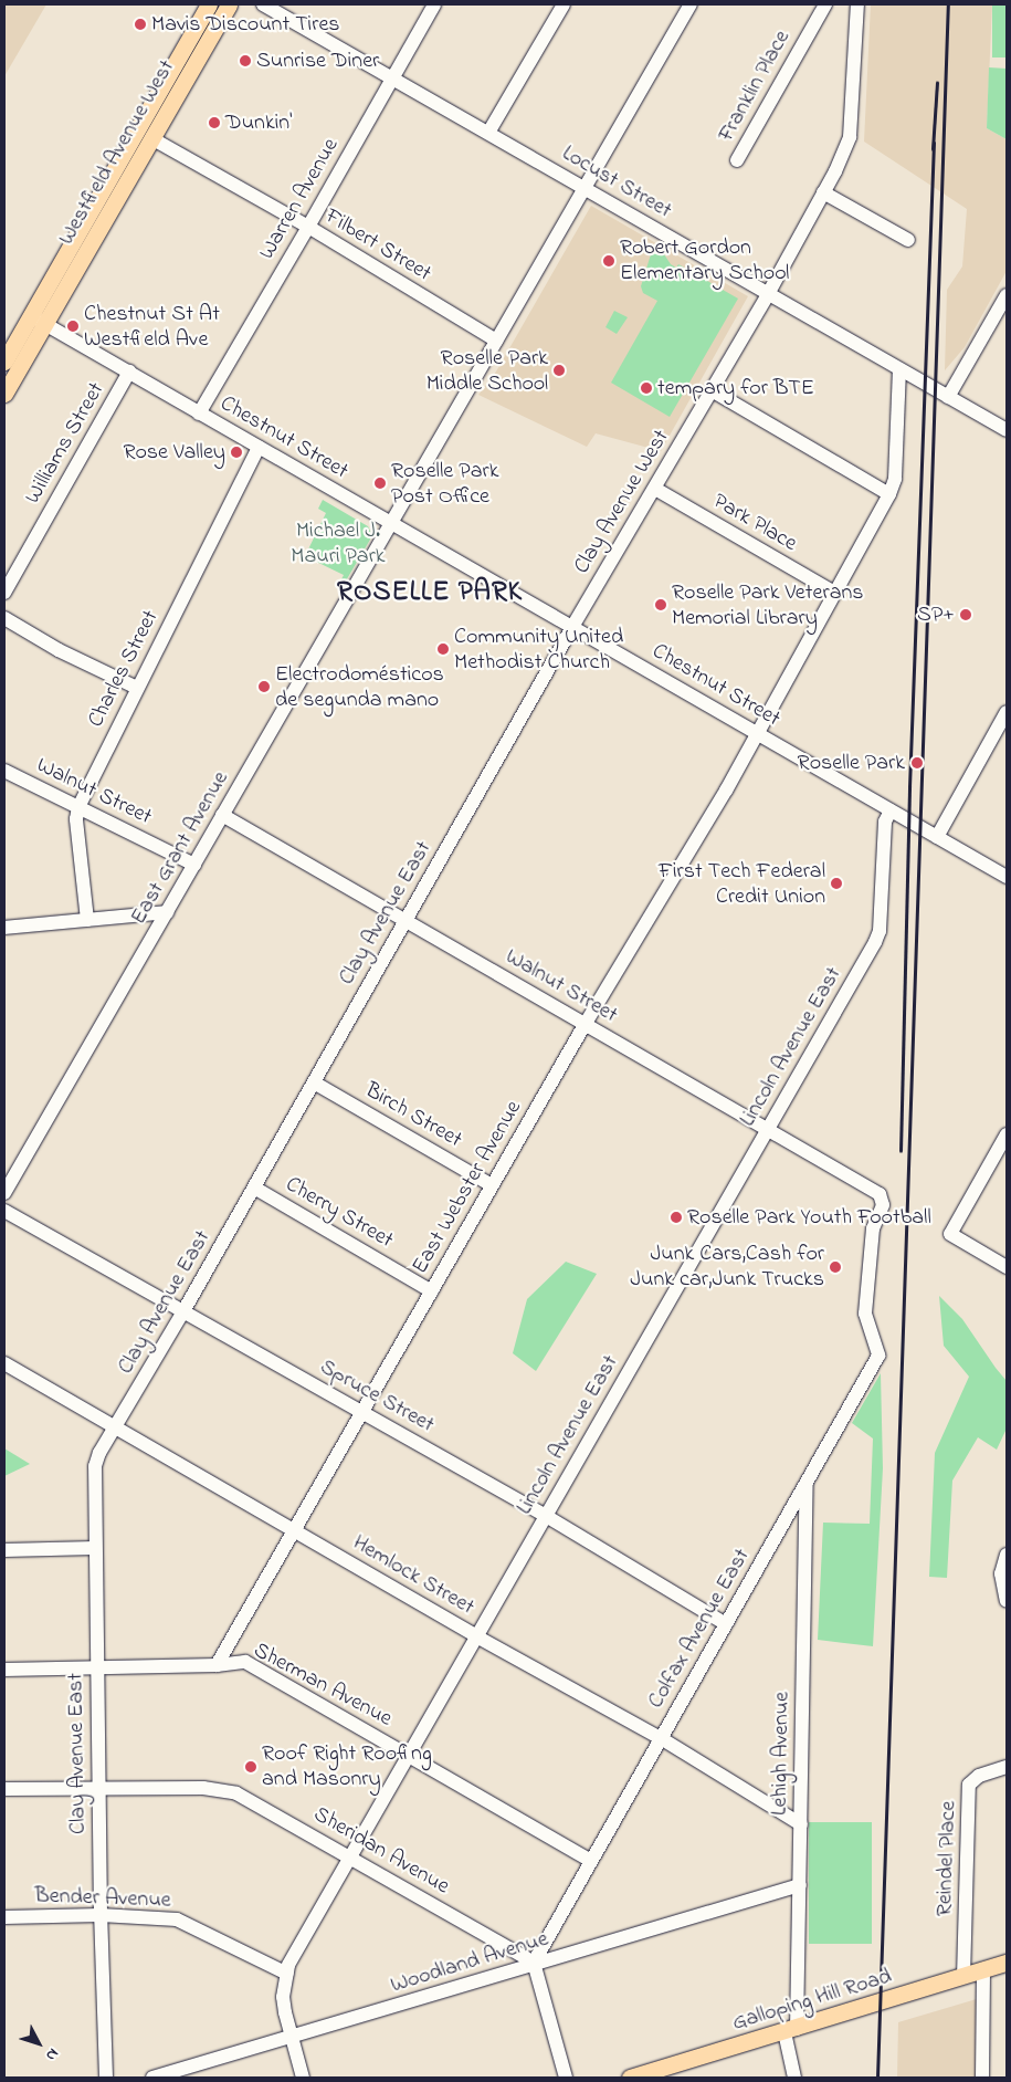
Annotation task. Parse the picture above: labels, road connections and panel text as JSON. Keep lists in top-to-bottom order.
{
  "streets": {
    "main road": ["Westfield Avenue West", "Galloping Hill Road"],
    "street": [
      "Franklin Place",
      "Locust Street",
      "Warren Avenue",
      "Filbert Street",
      "Chestnut Street",
      "Williams Street",
      "Clay Avenue West",
      "Park Place",
      "Charles Street",
      "Walnut Street",
      "East Grant Avenue",
      "Clay Avenue East",
      "Lincoln Avenue East",
      "Birch Street",
      "East Webster Avenue",
      "Cherry Street",
      "Spruce Street",
      "Hemlock Street",
      "Colfax Avenue East",
      "Sherman Avenue",
      "Lehigh Avenue",
      "Sheridan Avenue",
      "Reindel Place",
      "Bender Avenue",
      "Woodland Avenue"
    ]
  },
  "crossings": [
    ["Westfield Avenue West", "Filbert Street"],
    ["Westfield Avenue West", "Chestnut Street"],
    ["Locust Street", "Warren Avenue"],
    ["Locust Street", "Clay Avenue West"],
    ["Locust Street", "East Grant Avenue"],
    ["Locust Street", "East Webster Avenue"],
    ["Warren Avenue", "Filbert Street"],
    ["Warren Avenue", "Chestnut Street"],
    ["Filbert Street", "East Grant Avenue"],
    ["Chestnut Street", "Williams Street"],
    ["Chestnut Street", "Clay Avenue West"],
    ["Chestnut Street", "Charles Street"],
    ["Chestnut Street", "East Grant Avenue"],
    ["Chestnut Street", "Clay Avenue East"],
    ["Chestnut Street", "Lincoln Avenue East"],
    ["Chestnut Street", "East Webster Avenue"],
    ["Clay Avenue West", "Park Place"],
    ["Clay Avenue West", "Clay Avenue East"],
    ["Park Place", "East Webster Avenue"],
    ["Charles Street", "Walnut Street"],
    ["Walnut Street", "East Grant Avenue"],
    ["Walnut Street", "Clay Avenue East"],
    ["Walnut Street", "Lincoln Avenue East"],
    ["Walnut Street", "East Webster Avenue"],
    ["Walnut Street", "Colfax Avenue East"],
    ["Clay Avenue East", "Birch Street"],
    ["Clay Avenue East", "Cherry Street"],
    ["Clay Avenue East", "Spruce Street"],
    ["Clay Avenue East", "Hemlock Street"],
    ["Clay Avenue East", "Sherman Avenue"],
    ["Clay Avenue East", "Sheridan Avenue"],
    ["Clay Avenue East", "Bender Avenue"],
    ["Lincoln Avenue East", "Spruce Street"],
    ["Lincoln Avenue East", "Hemlock Street"],
    ["Lincoln Avenue East", "Sherman Avenue"],
    ["Lincoln Avenue East", "Sheridan Avenue"],
    ["Lincoln Avenue East", "Bender Avenue"],
    ["Lincoln Avenue East", "Woodland Avenue"],
    ["Birch Street", "East Webster Avenue"],
    ["East Webster Avenue", "Cherry Street"],
    ["East Webster Avenue", "Spruce Street"],
    ["East Webster Avenue", "Hemlock Street"],
    ["East Webster Avenue", "Sherman Avenue"],
    ["Spruce Street", "Colfax Avenue East"],
    ["Hemlock Street", "Colfax Avenue East"],
    ["Hemlock Street", "Lehigh Avenue"],
    ["Colfax Avenue East", "Sherman Avenue"],
    ["Colfax Avenue East", "Lehigh Avenue"],
    ["Colfax Avenue East", "Sheridan Avenue"],
    ["Colfax Avenue East", "Woodland Avenue"],
    ["Lehigh Avenue", "Woodland Avenue"],
    ["Lehigh Avenue", "Galloping Hill Road"],
    ["Sheridan Avenue", "Woodland Avenue"],
    ["Reindel Place", "Galloping Hill Road"]
  ],
  "districts": ["ROSELLE PARK"],
  "parks": ["Michael J. Mauri Park"],
  "places": [
    "Mavis Discount Tires",
    "Sunrise Diner",
    "Dunkin'",
    "Robert Gordon Elementary School",
    "Chestnut St At Westfield Ave",
    "Roselle Park Middle School",
    "tempary for BTE",
    "Rose Valley",
    "Roselle Park Post Office",
    "Roselle Park Veterans Memorial Library",
    "SP+",
    "Community United Methodist Church",
    "Electrodomésticos de segunda mano",
    "Roselle Park",
    "First Tech Federal Credit Union",
    "Roselle Park Youth Football",
    "Junk Cars,Cash for Junk car,Junk Trucks",
    "Roof Right Roofing and Masonry"
  ],
  "north": "bottom right"
}
